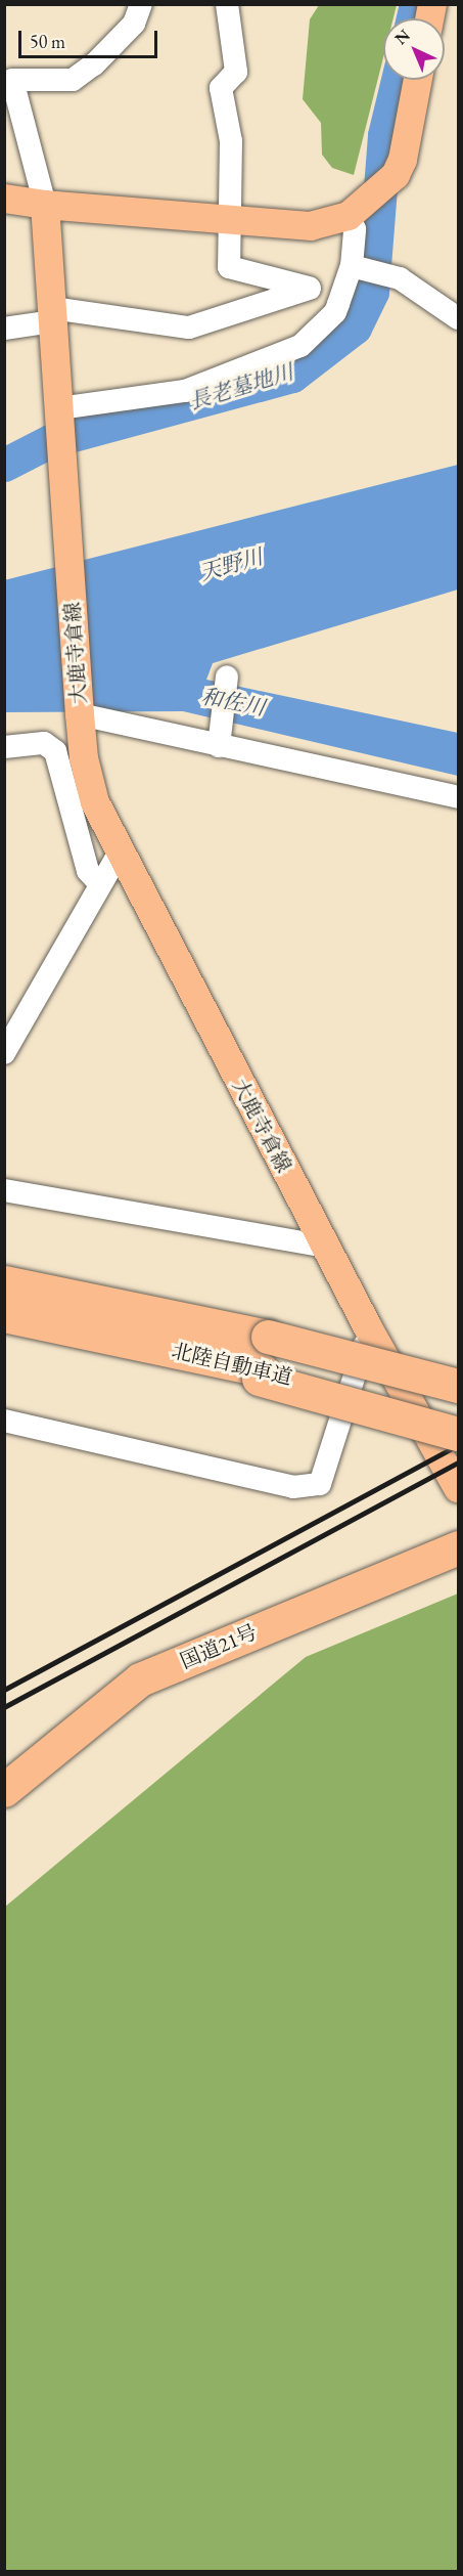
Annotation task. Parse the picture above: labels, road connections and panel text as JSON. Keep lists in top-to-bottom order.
{
  "streets": {
    "highway": ["北陸自動車道", "国道21号"],
    "main road": ["大鹿寺倉線"]
  },
  "water": ["長老墓地川", "天野川", "和佐川"],
  "scale_bar": "50 m",
  "north": "top left"
}
